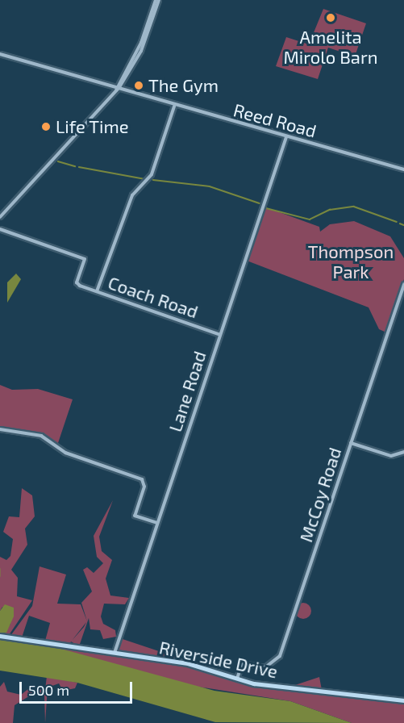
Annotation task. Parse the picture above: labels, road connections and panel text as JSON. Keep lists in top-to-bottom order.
{
  "streets": {
    "main road": ["Riverside Drive"],
    "street": [
      "Reed Road",
      "Coach Road",
      "Lane Road",
      "McCoy Road"
    ]
  },
  "crossings": [
    ["Reed Road", "Lane Road"],
    ["Coach Road", "Lane Road"],
    ["Lane Road", "Riverside Drive"],
    ["McCoy Road", "Riverside Drive"]
  ],
  "parks": ["Thompson Park"],
  "places": ["Amelita Mirolo Barn", "The Gym", "Life Time"],
  "scale_bar": "500 m"
}
